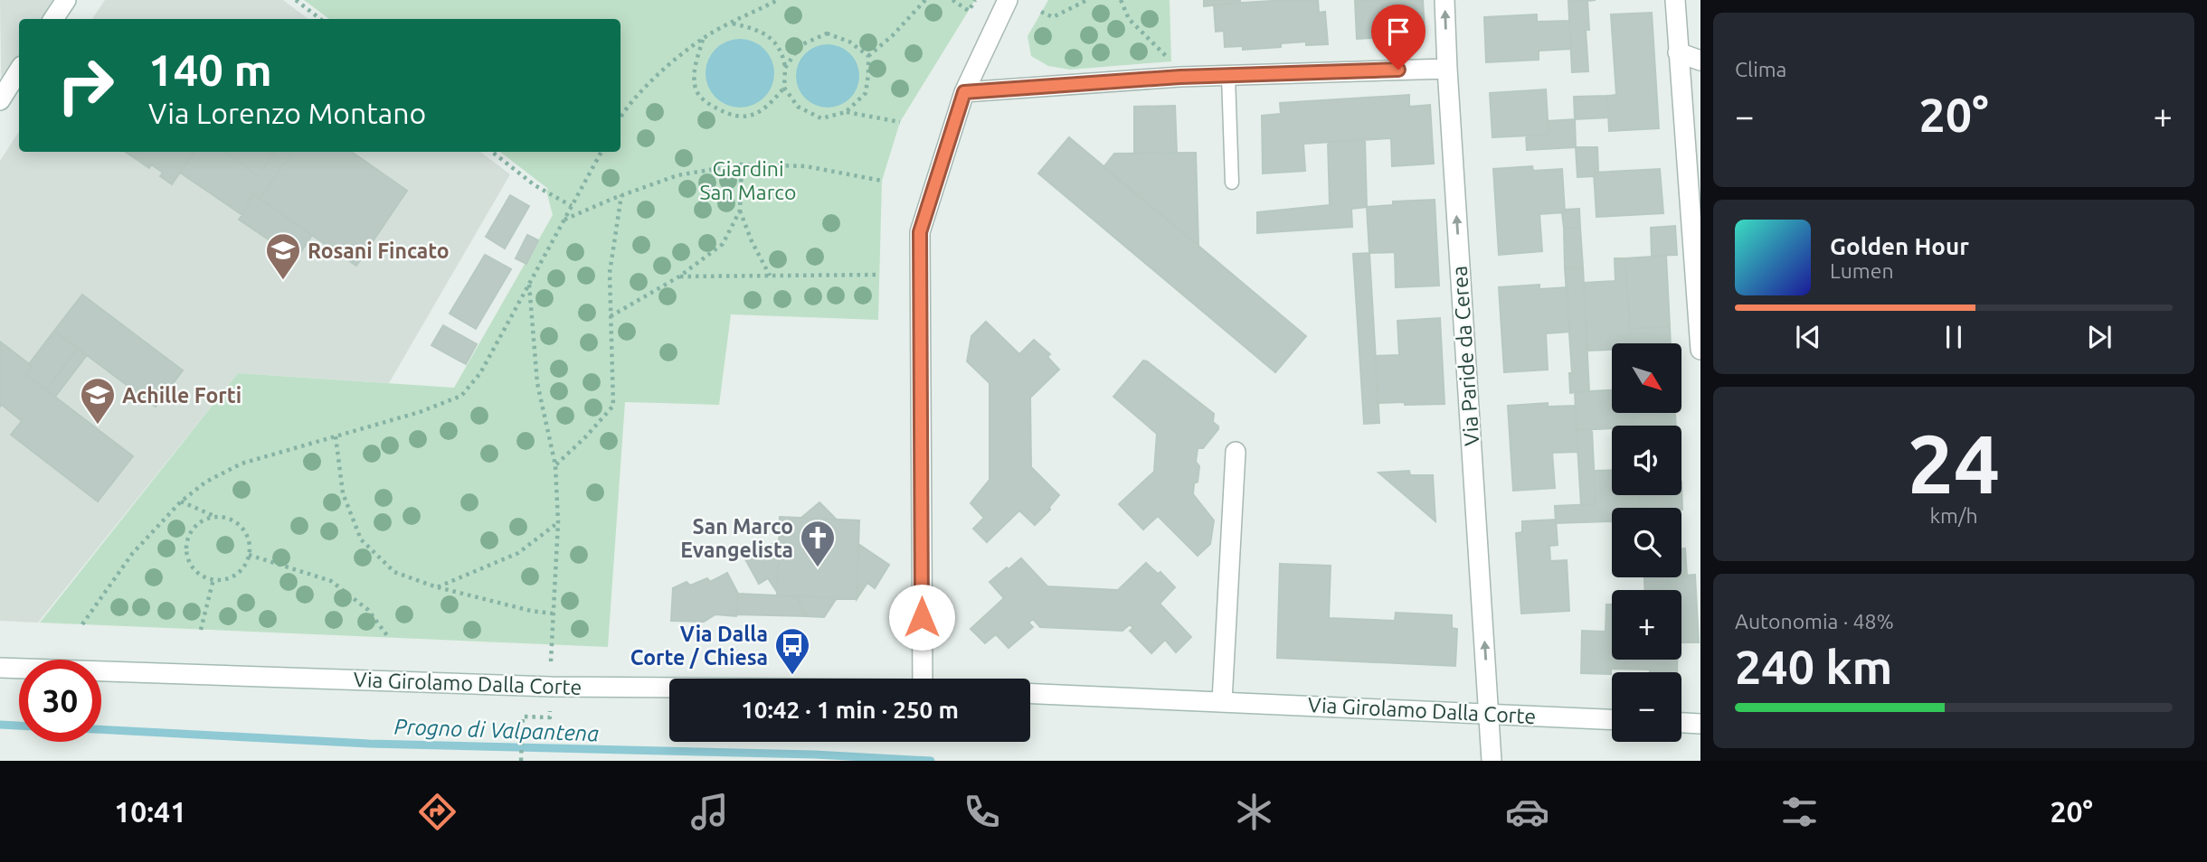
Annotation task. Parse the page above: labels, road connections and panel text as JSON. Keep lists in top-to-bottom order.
{
  "streets": {
    "street": ["Via Paride da Cerea", "Via Girolamo Dalla Corte"]
  },
  "crossings": [
    ["Via Paride da Cerea", "Via Girolamo Dalla Corte"]
  ],
  "one_way": ["Via Paride da Cerea"],
  "water": ["Progno di Valpantena"],
  "parks": ["Giardini San Marco"],
  "places": {
    "school or university": ["Rosani Fincato", "Achille Forti"],
    "church": ["San Marco Evangelista"],
    "bus stop": ["Via Dalla Corte / Chiesa"]
  },
  "north": "bottom right",
  "page": {
    "tile": [
      "Clima",
      ["24", "km/h"],
      ["Autonomia · 48%", "240 km"]
    ],
    "turn": ["140 m", "Via Lorenzo Montano"],
    "heat": ["−", "20°", "+"],
    "song": ["Golden Hour", "Lumen"],
    "map_buttons": ["+", "−"],
    "limit": "30",
    "trip": "10:42 · 1 min · 250 m",
    "tabs": ["10:41", "20°"]
  }
}
